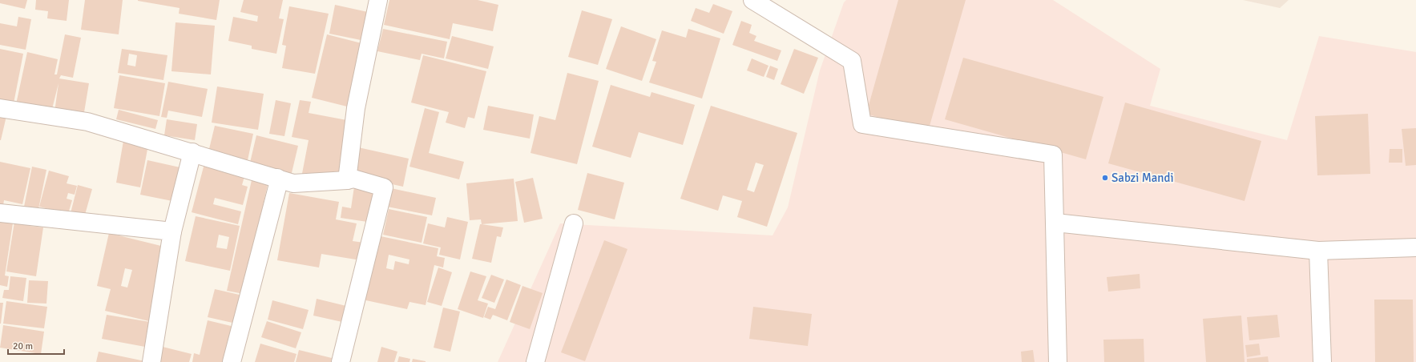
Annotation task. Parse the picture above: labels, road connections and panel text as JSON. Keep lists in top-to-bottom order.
{
  "places": ["Sabzi Mandi"],
  "scale_bar": "20 m"
}
